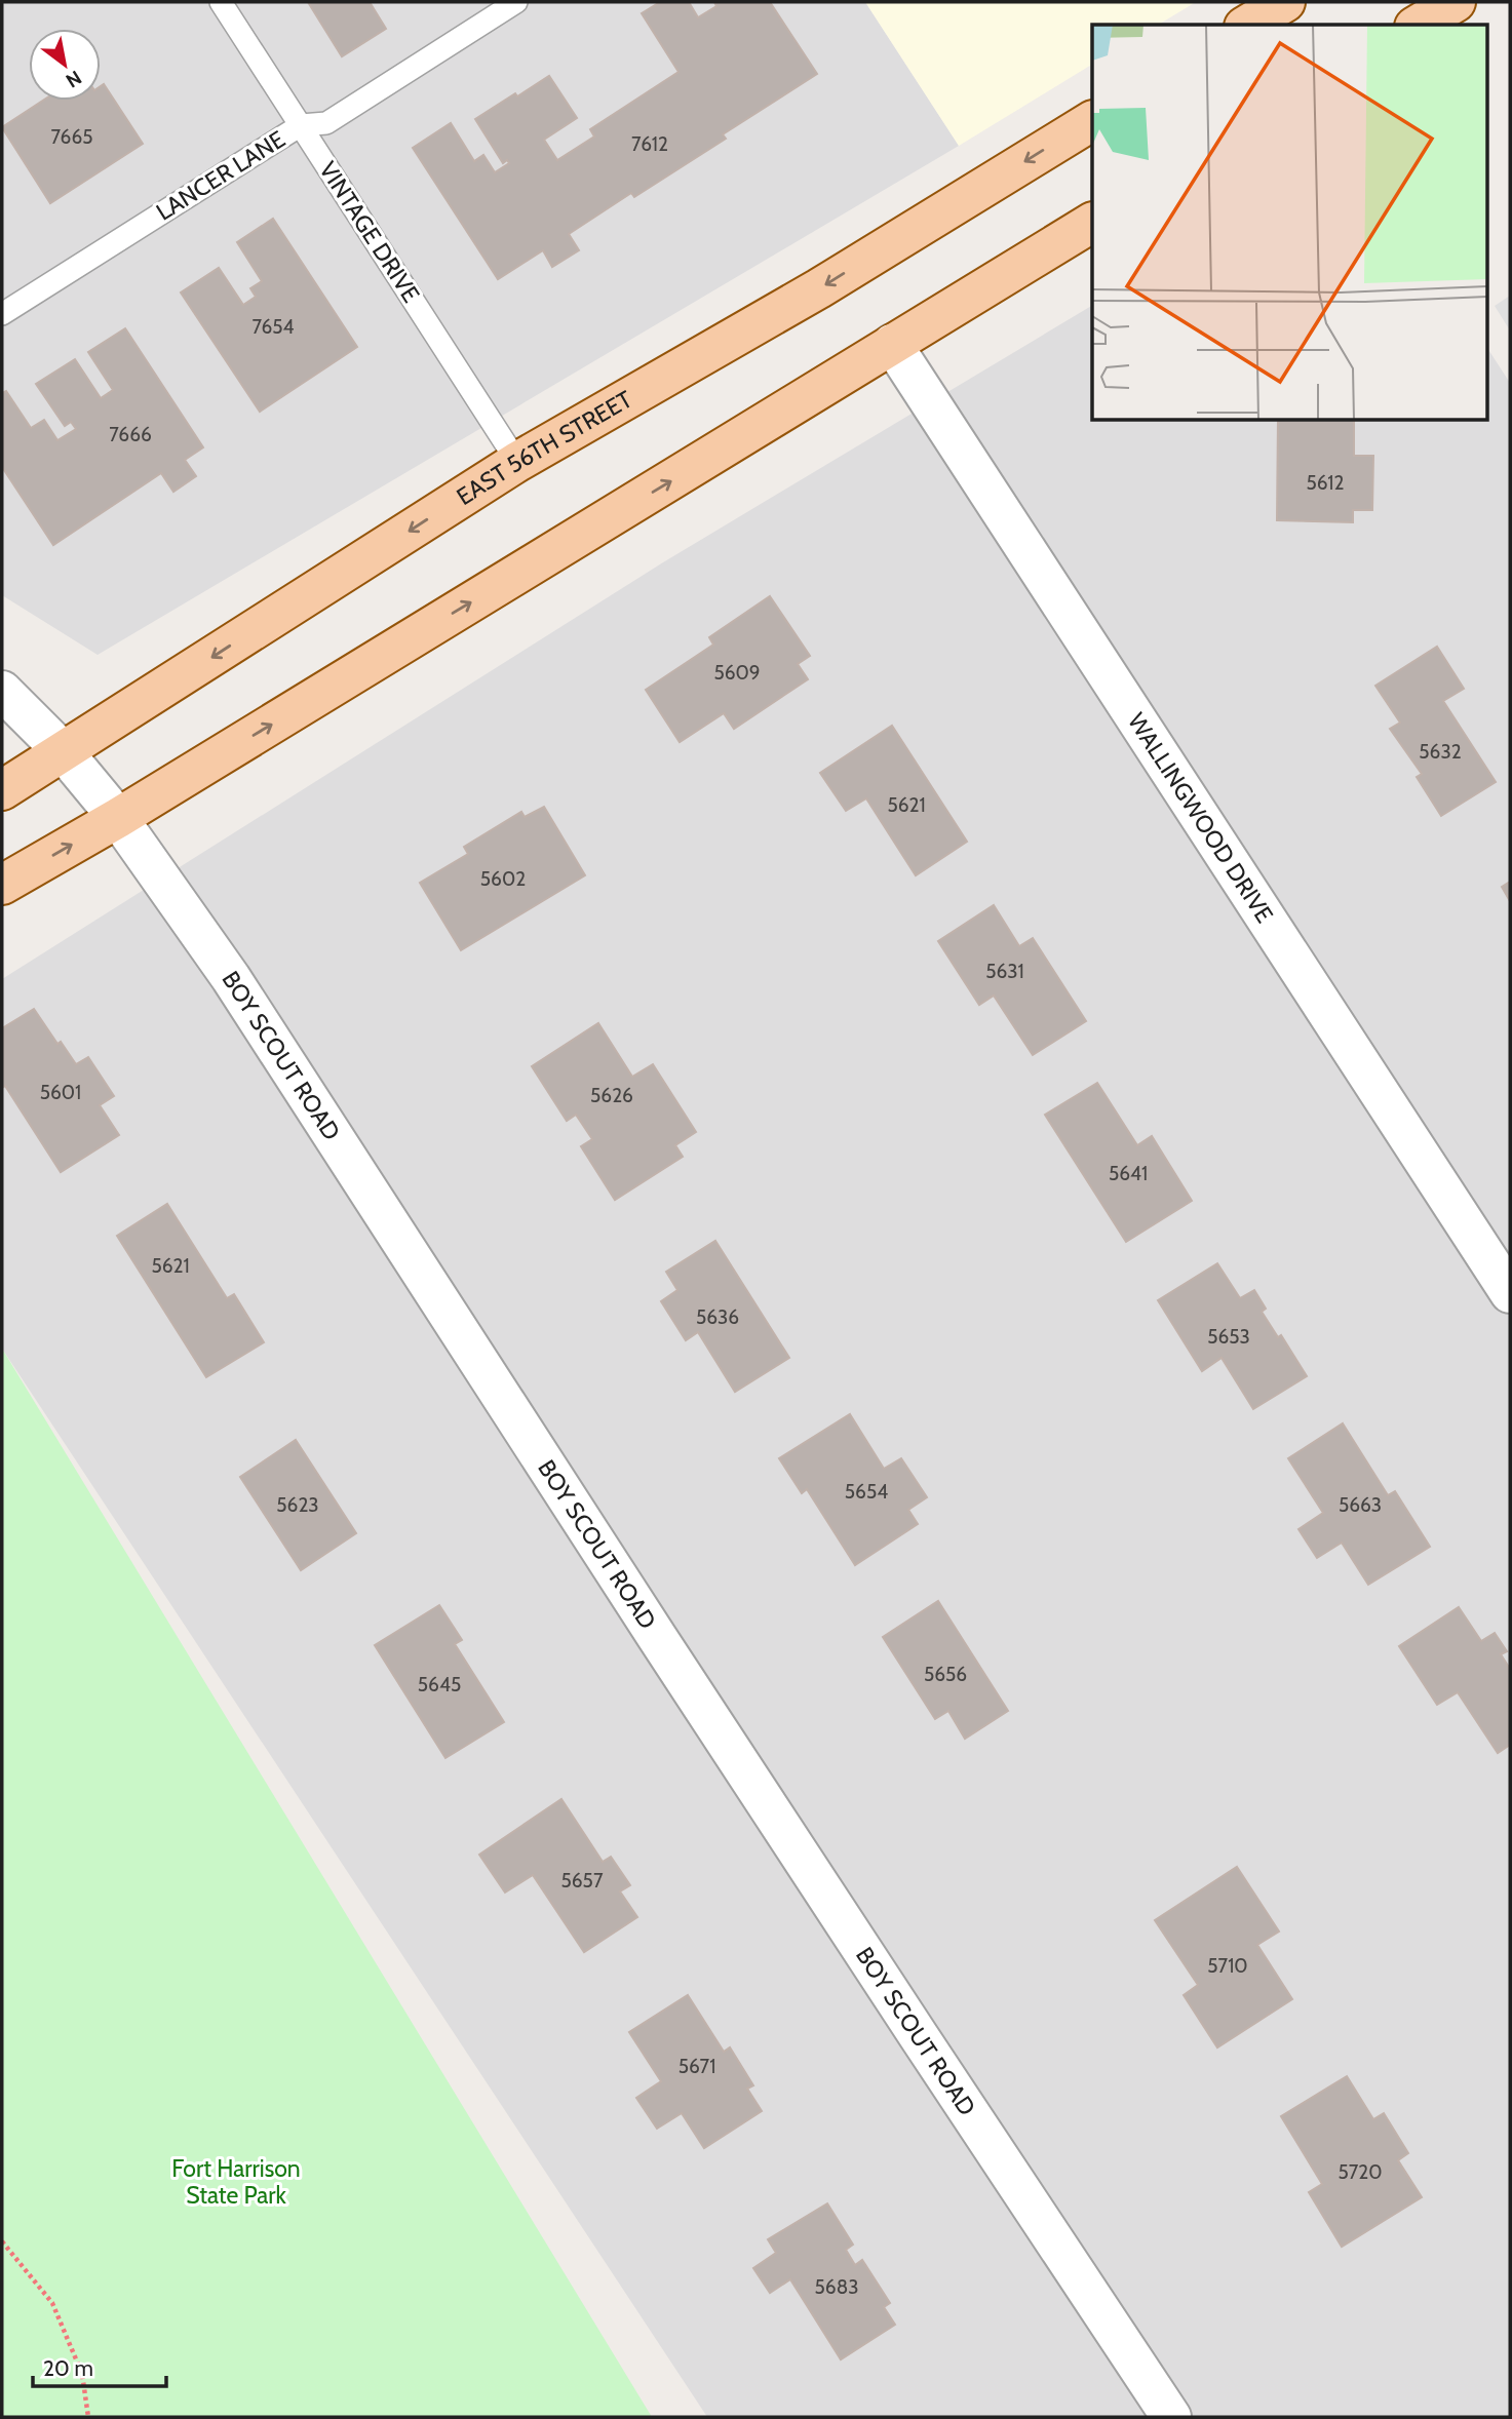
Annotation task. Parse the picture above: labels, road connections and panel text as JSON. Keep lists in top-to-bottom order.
{
  "streets": {
    "main road": ["EAST 56TH STREET"],
    "street": ["WALLINGWOOD DRIVE", "BOY SCOUT ROAD"],
    "lane": ["LANCER LANE", "VINTAGE DRIVE"]
  },
  "crossings": [
    ["LANCER LANE", "VINTAGE DRIVE"],
    ["VINTAGE DRIVE", "EAST 56TH STREET"],
    ["EAST 56TH STREET", "BOY SCOUT ROAD"]
  ],
  "parks": ["Fort Harrison State Park"],
  "house_numbers": [
    "7665",
    "7612",
    "7654",
    "7666",
    "5612",
    "5609",
    "5632",
    "5621",
    "5602",
    "5631",
    "5601",
    "5626",
    "5641",
    "5621",
    "5636",
    "5653",
    "5654",
    "5623",
    "5663",
    "5656",
    "5645",
    "5657",
    "5710",
    "5671",
    "5720",
    "5683"
  ],
  "scale_bar": "20 m",
  "north": "bottom right"
}
